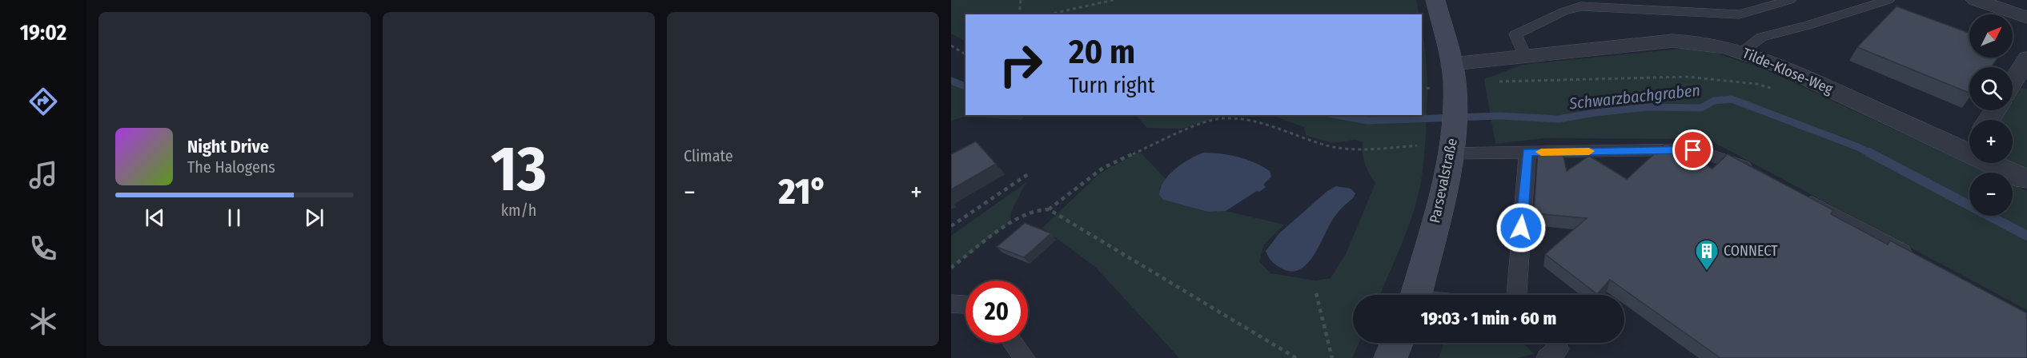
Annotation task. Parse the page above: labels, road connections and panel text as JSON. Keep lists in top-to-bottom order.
{
  "streets": {
    "street": ["Tilde-Klose-Weg", "Parsevalstraße"]
  },
  "crossings": [
    ["Tilde-Klose-Weg", "Parsevalstraße"]
  ],
  "water": ["Schwarzbachgraben"],
  "places": {
    "building": ["CONNECT"]
  },
  "north": "top right",
  "page": {
    "tabs": "19:02",
    "tile": [
      ["13", "km/h"],
      "Climate"
    ],
    "map_buttons": ["+", "−"],
    "turn": ["20 m", "Turn right"],
    "song": ["Night Drive", "The Halogens"],
    "heat": ["−", "21°", "+"],
    "limit": "20",
    "trip": "19:03 · 1 min · 60 m"
  }
}
